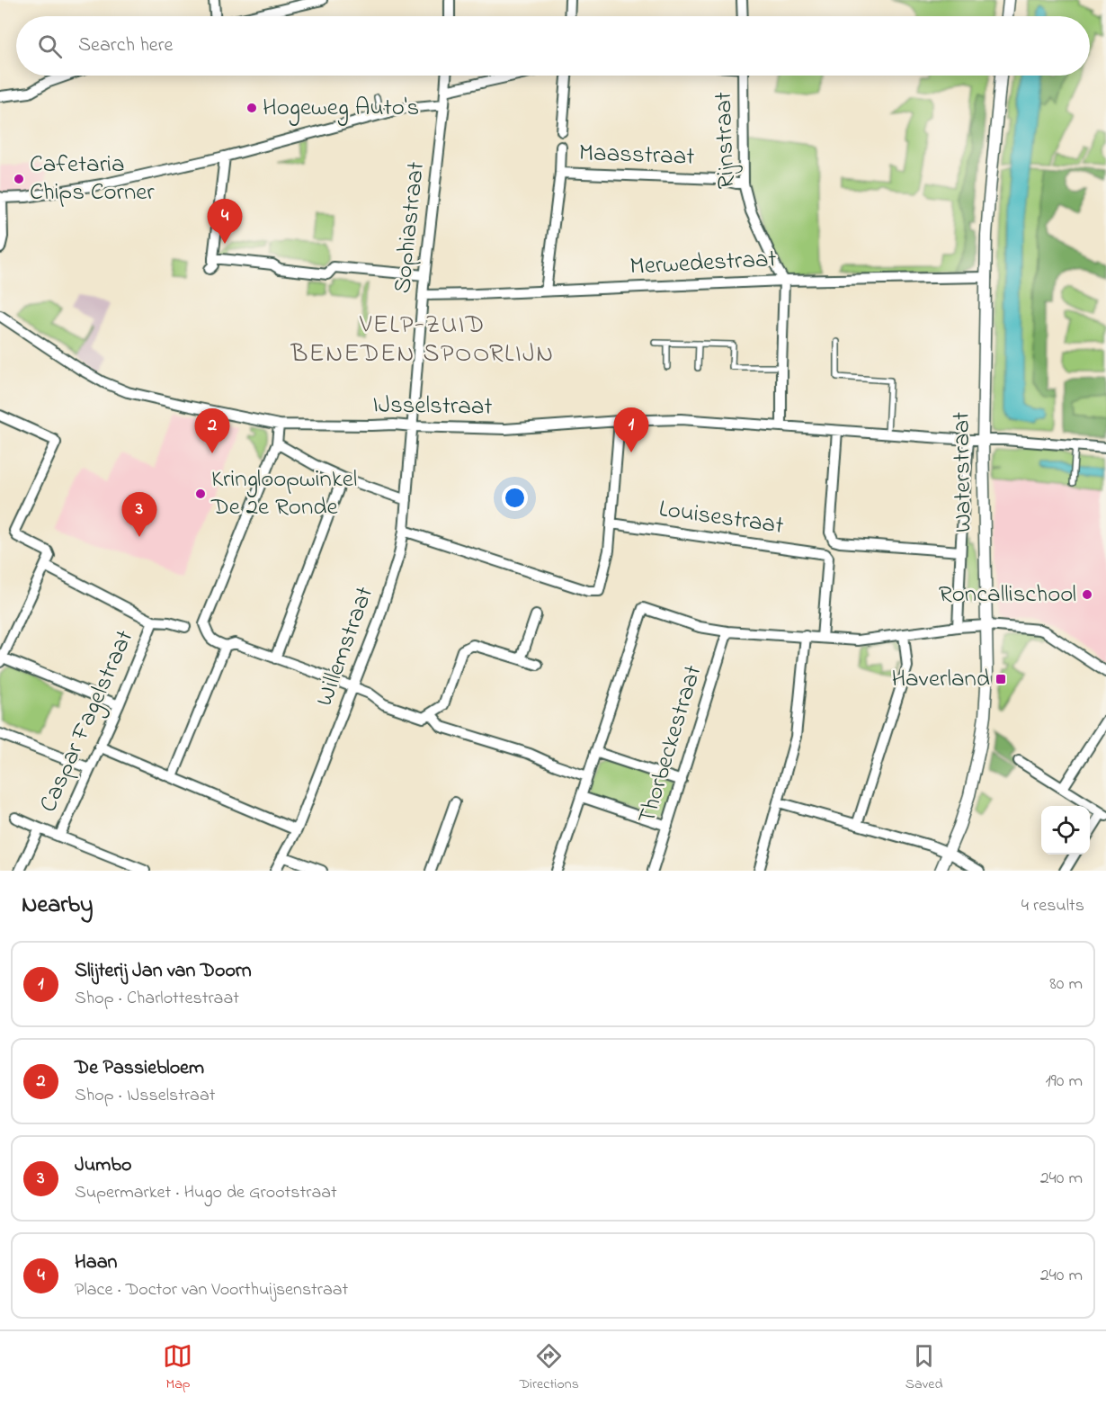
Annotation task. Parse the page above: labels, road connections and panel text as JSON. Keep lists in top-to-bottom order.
{
  "streets": {
    "street": [
      "Rijnstraat",
      "Maasstraat",
      "Sophiastraat",
      "Merwedestraat",
      "IJsselstraat",
      "Waterstraat",
      "Louisestraat",
      "Willemstraat",
      "Caspar Fagelstraat",
      "Thorbeckestraat"
    ]
  },
  "crossings": [
    ["Rijnstraat", "Maasstraat"],
    ["Rijnstraat", "Merwedestraat"],
    ["Rijnstraat", "IJsselstraat"],
    ["Sophiastraat", "Merwedestraat"],
    ["Sophiastraat", "IJsselstraat"],
    ["Sophiastraat", "Willemstraat"],
    ["Merwedestraat", "Waterstraat"],
    ["IJsselstraat", "Waterstraat"],
    ["IJsselstraat", "Willemstraat"]
  ],
  "districts": ["VELP-ZUID BENEDEN SPOORLIJN"],
  "places": {
    "other": [
      "Hogeweg Auto's",
      "Cafetaria Chips Corner",
      "Kringloopwinkel De 2e Ronde",
      "Roncallischool"
    ],
    "transit": ["Haverland"]
  },
  "page": {
    "search": "Search here",
    "pins": [
      "4",
      "1",
      "2",
      "3"
    ],
    "heading": ["Nearby", "4 results"],
    "list": [
      {
        "mark": "1",
        "name": "Slijterij Jan van Doorn",
        "note": "Shop · Charlottestraat",
        "value": "80 m"
      },
      {
        "mark": "2",
        "name": "De Passiebloem",
        "note": "Shop · IJsselstraat",
        "value": "190 m"
      },
      {
        "mark": "3",
        "name": "Jumbo",
        "note": "Supermarket · Hugo de Grootstraat",
        "value": "240 m"
      },
      {
        "mark": "4",
        "name": "Haan",
        "note": "Place · Doctor van Voorthuijsenstraat",
        "value": "240 m"
      }
    ],
    "nav": ["Map", "Directions", "Saved"]
  }
}
